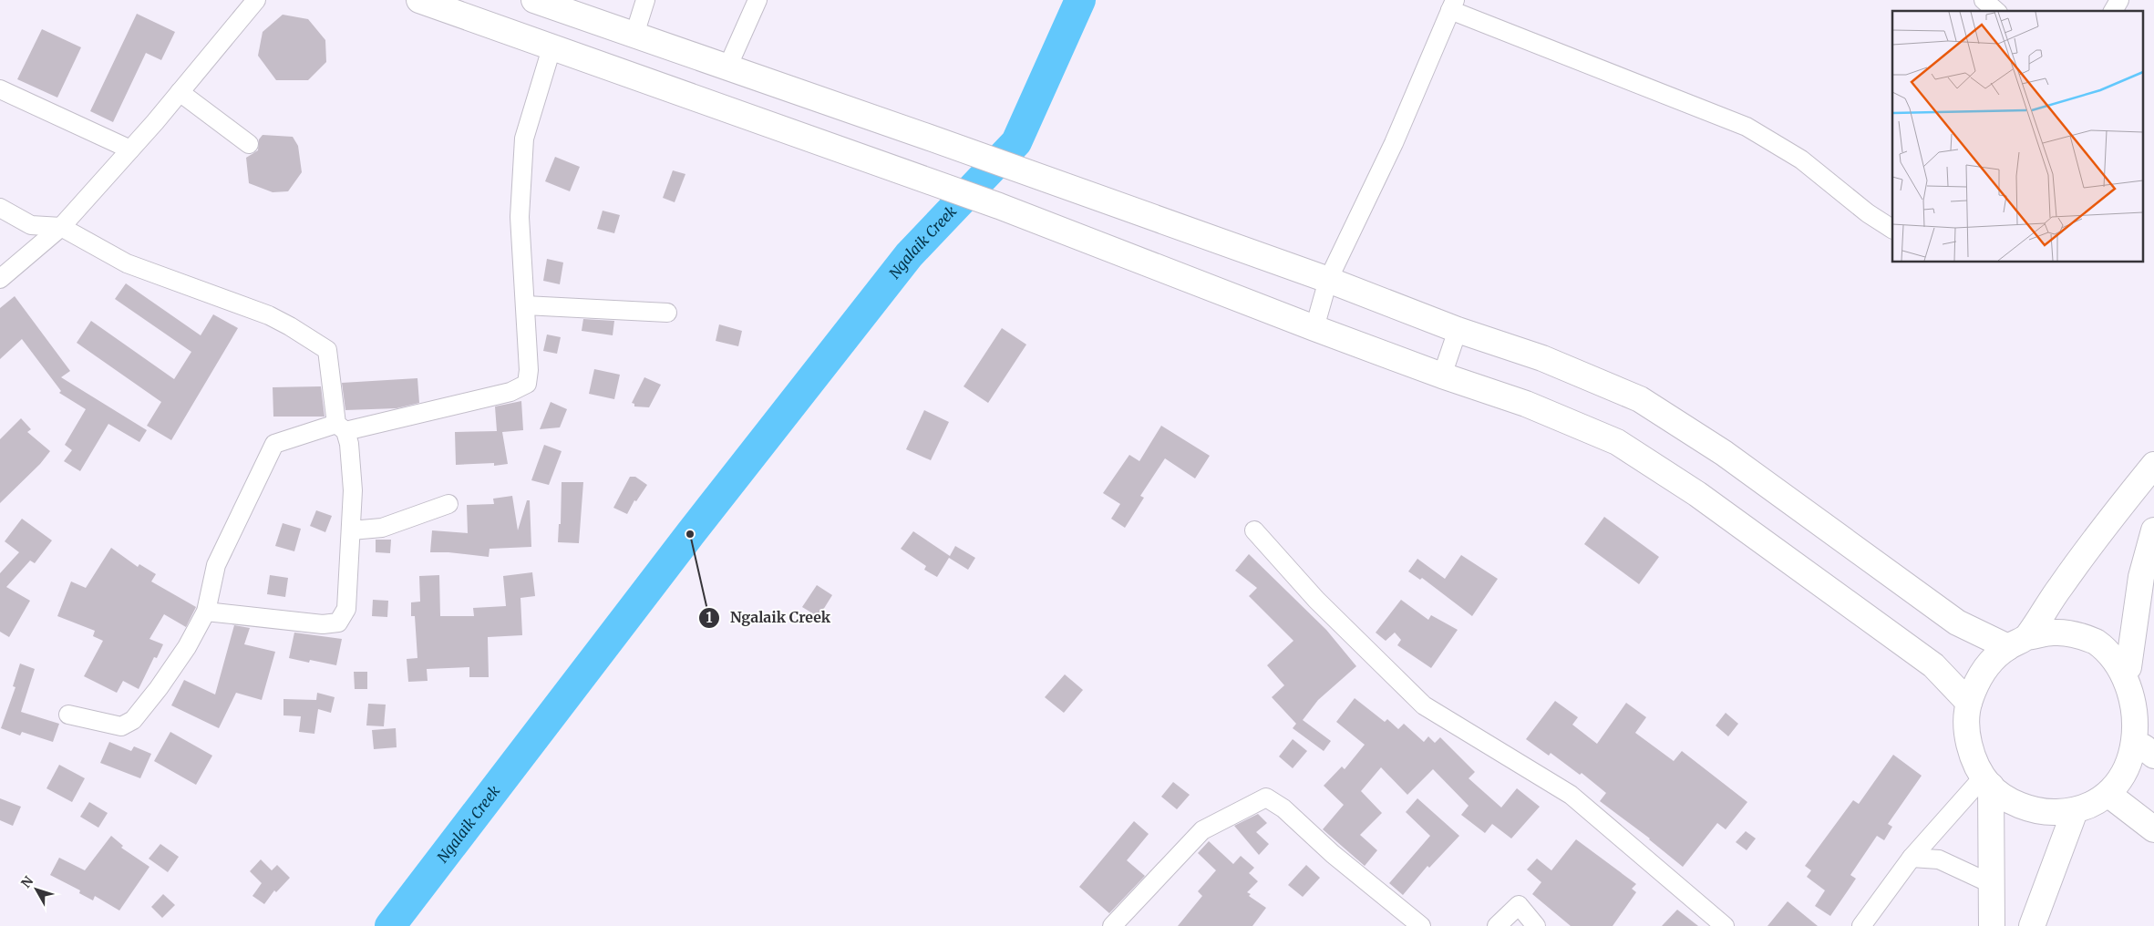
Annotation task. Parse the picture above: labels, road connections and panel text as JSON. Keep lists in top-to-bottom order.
{
  "water": ["Ngalaik Creek"],
  "places": ["Ngalaik Creek"],
  "north": "top left"
}
